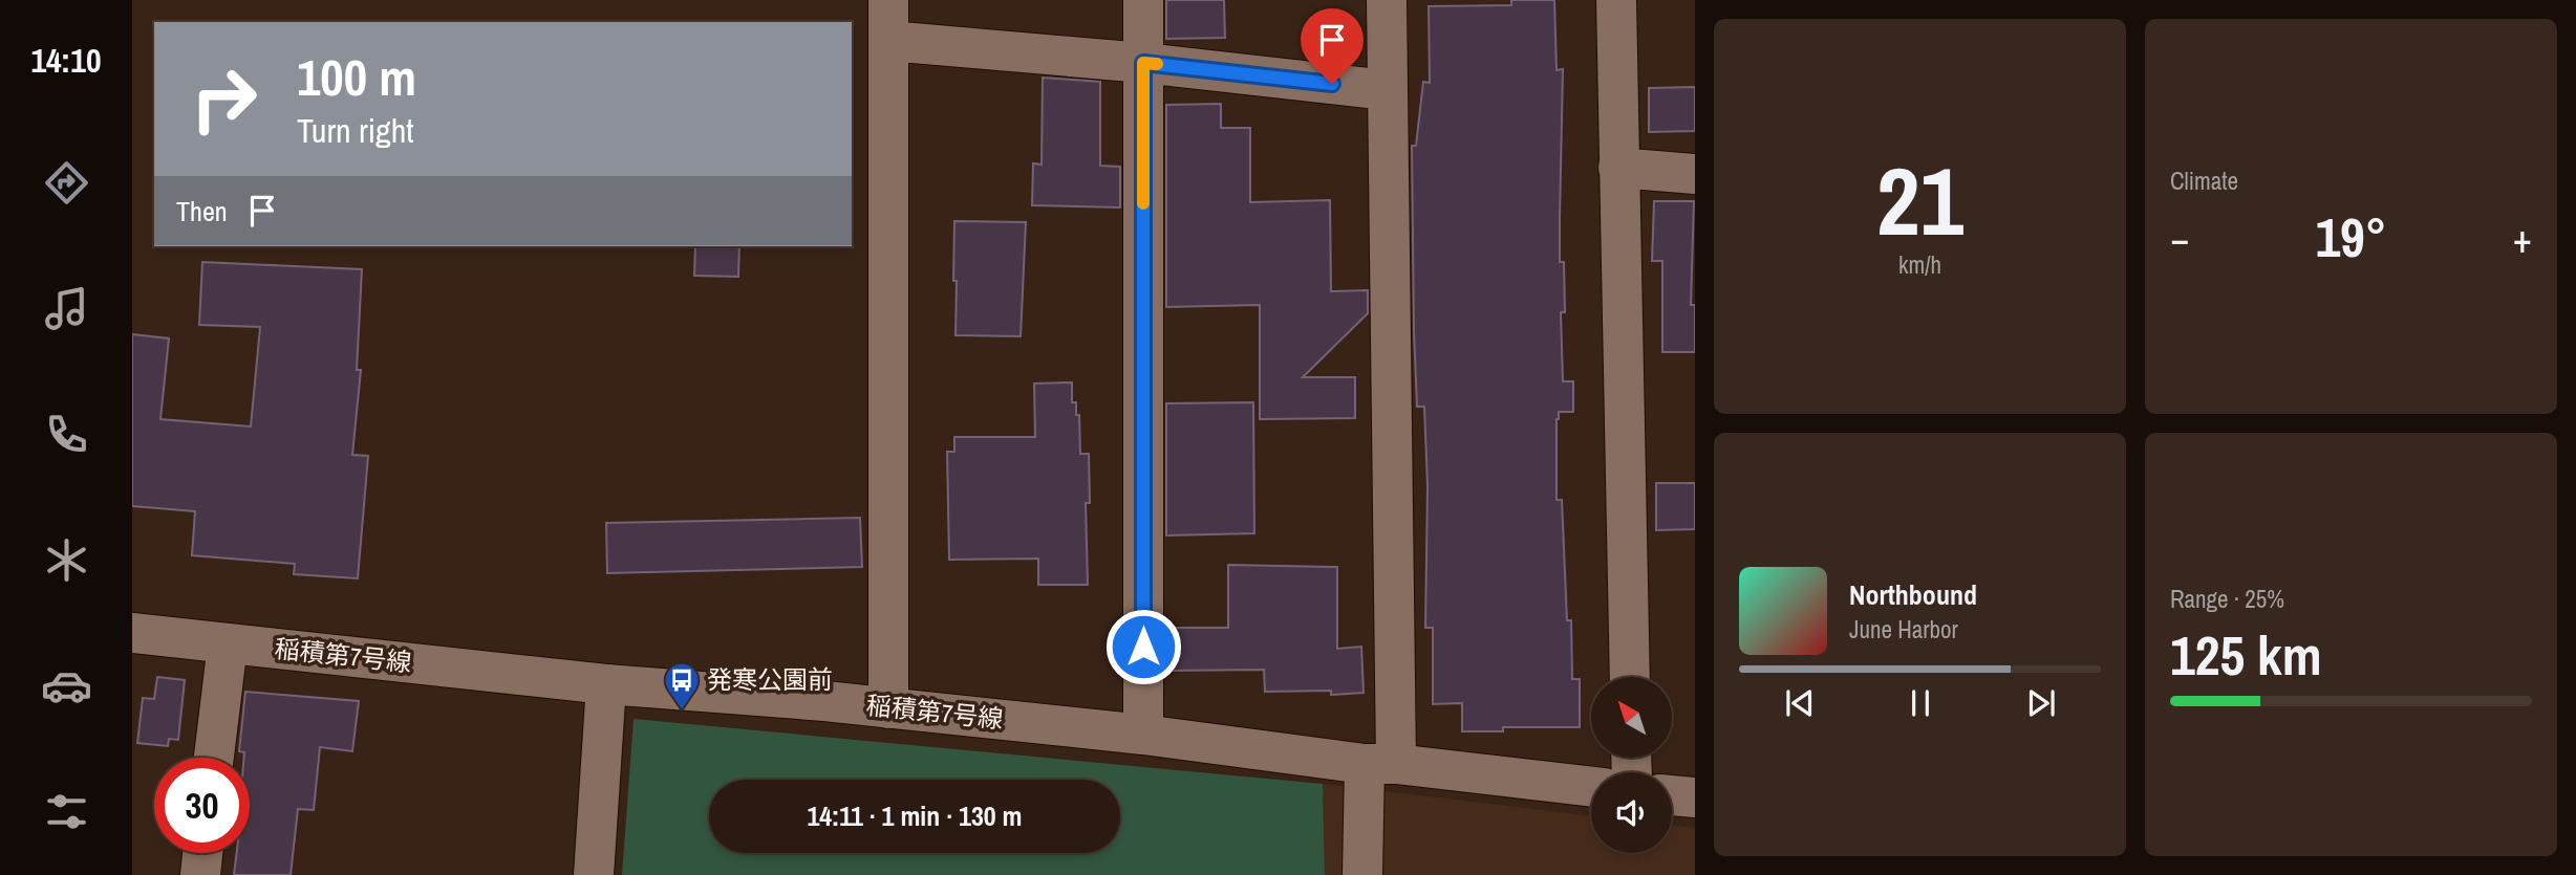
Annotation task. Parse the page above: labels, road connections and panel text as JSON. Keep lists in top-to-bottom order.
{
  "streets": {
    "street": ["稲積第7号線"]
  },
  "places": {
    "bus stop": ["発寒公園前"]
  },
  "north": "top left",
  "page": {
    "tabs": "14:10",
    "tile": [
      ["21", "km/h"],
      "Climate",
      ["Range · 25%", "125 km"]
    ],
    "turn": ["100 m", "Turn right"],
    "then": "Then",
    "heat": ["−", "19°", "+"],
    "song": ["Northbound", "June Harbor"],
    "limit": "30",
    "trip": "14:11 · 1 min · 130 m"
  }
}
